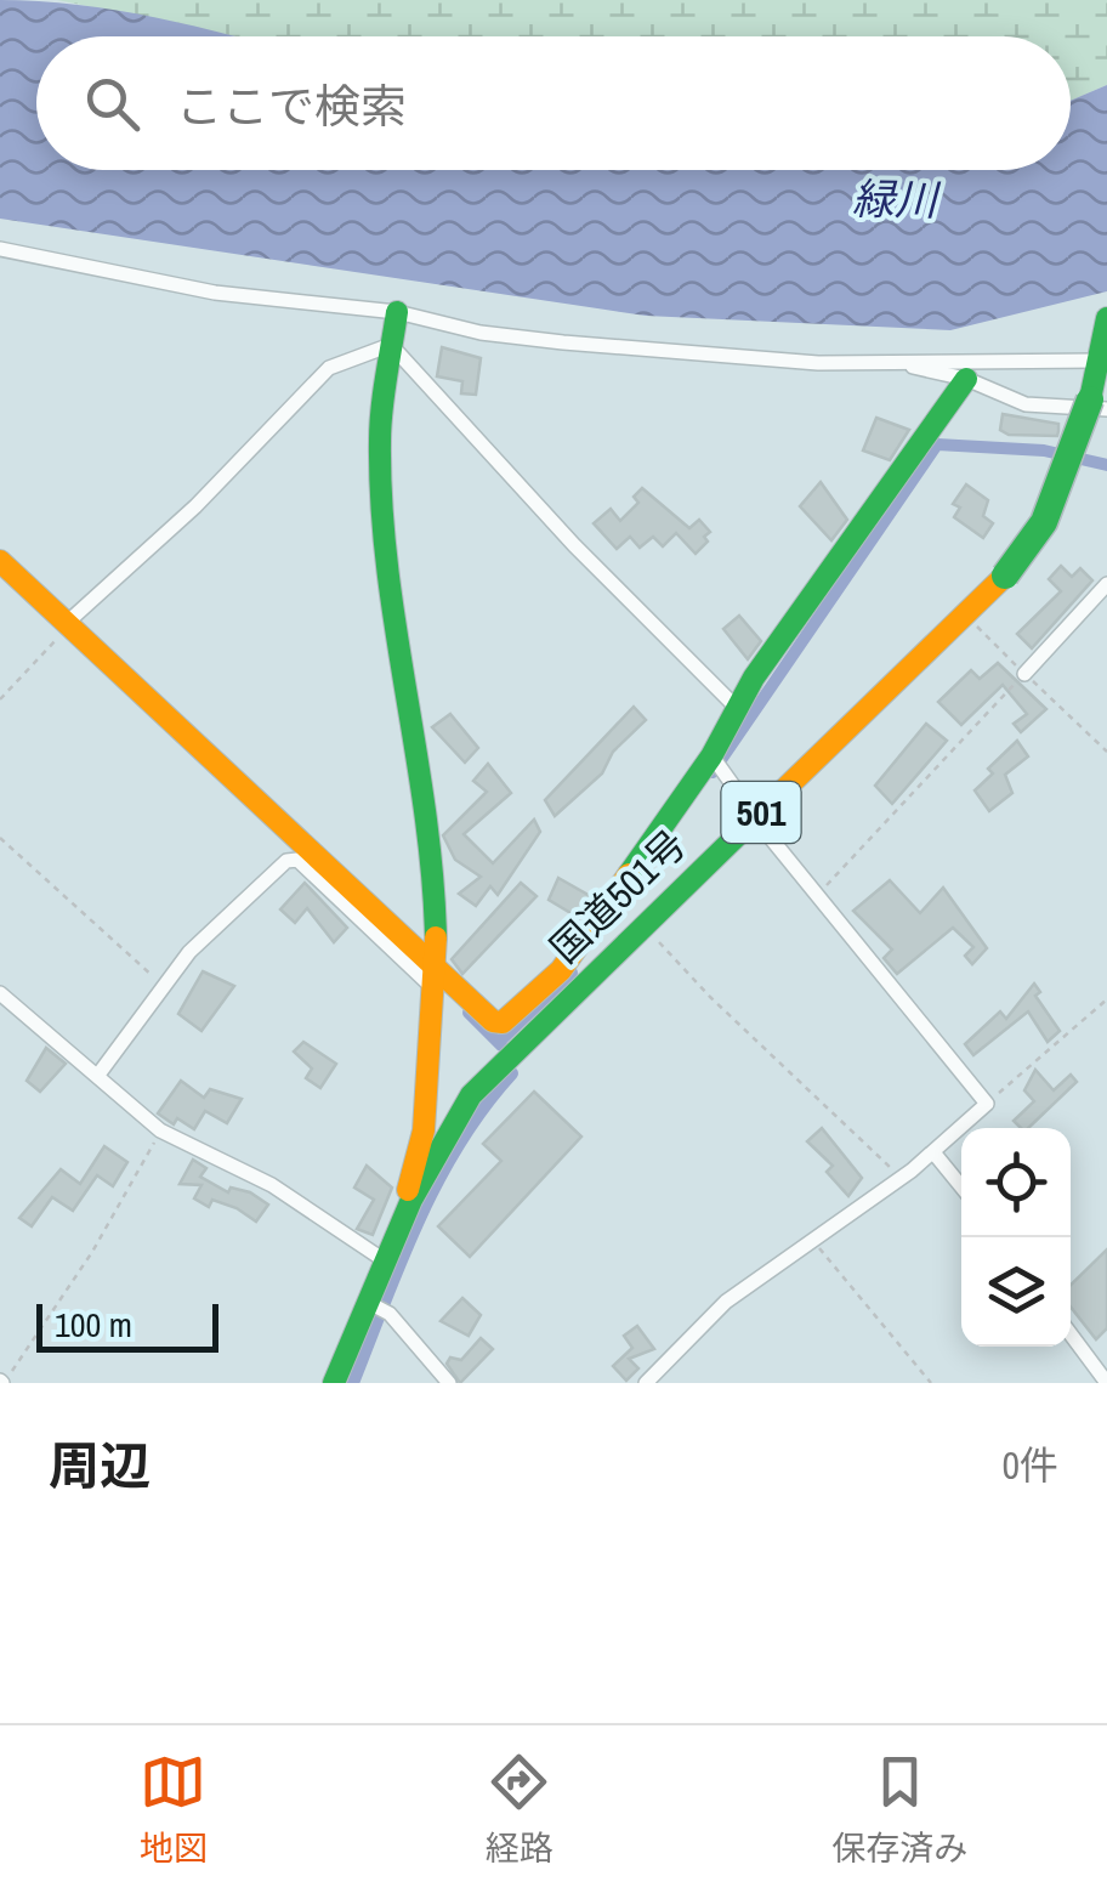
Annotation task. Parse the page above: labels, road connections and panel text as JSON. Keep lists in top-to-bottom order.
{
  "streets": {
    "main road": ["501", "国道501号"]
  },
  "water": ["緑川"],
  "scale_bar": "100 m",
  "page": {
    "search": "ここで検索",
    "scale": "100 m",
    "heading": ["周辺", "0件"],
    "nav": ["地図", "経路", "保存済み"]
  }
}
